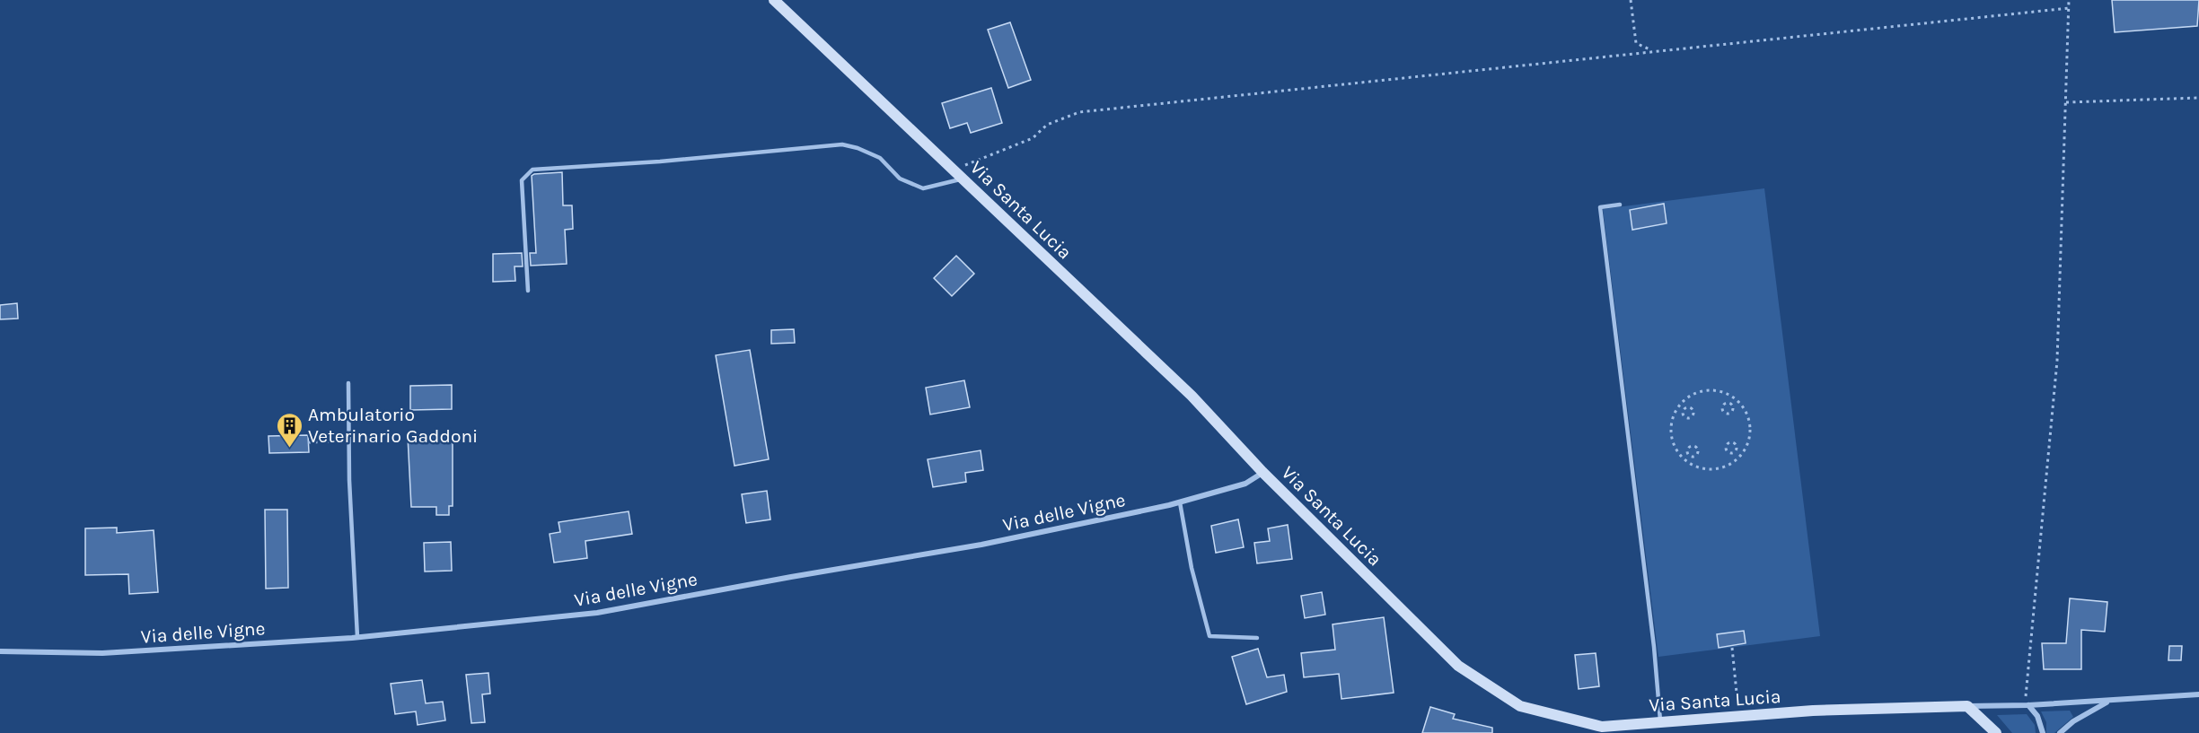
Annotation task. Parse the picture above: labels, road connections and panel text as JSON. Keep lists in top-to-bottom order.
{
  "streets": {
    "street": ["Via Santa Lucia", "Via delle Vigne"]
  },
  "crossings": [
    ["Via Santa Lucia", "Via delle Vigne"]
  ],
  "places": {
    "building": ["Ambulatorio Veterinario Gaddoni"]
  }
}
